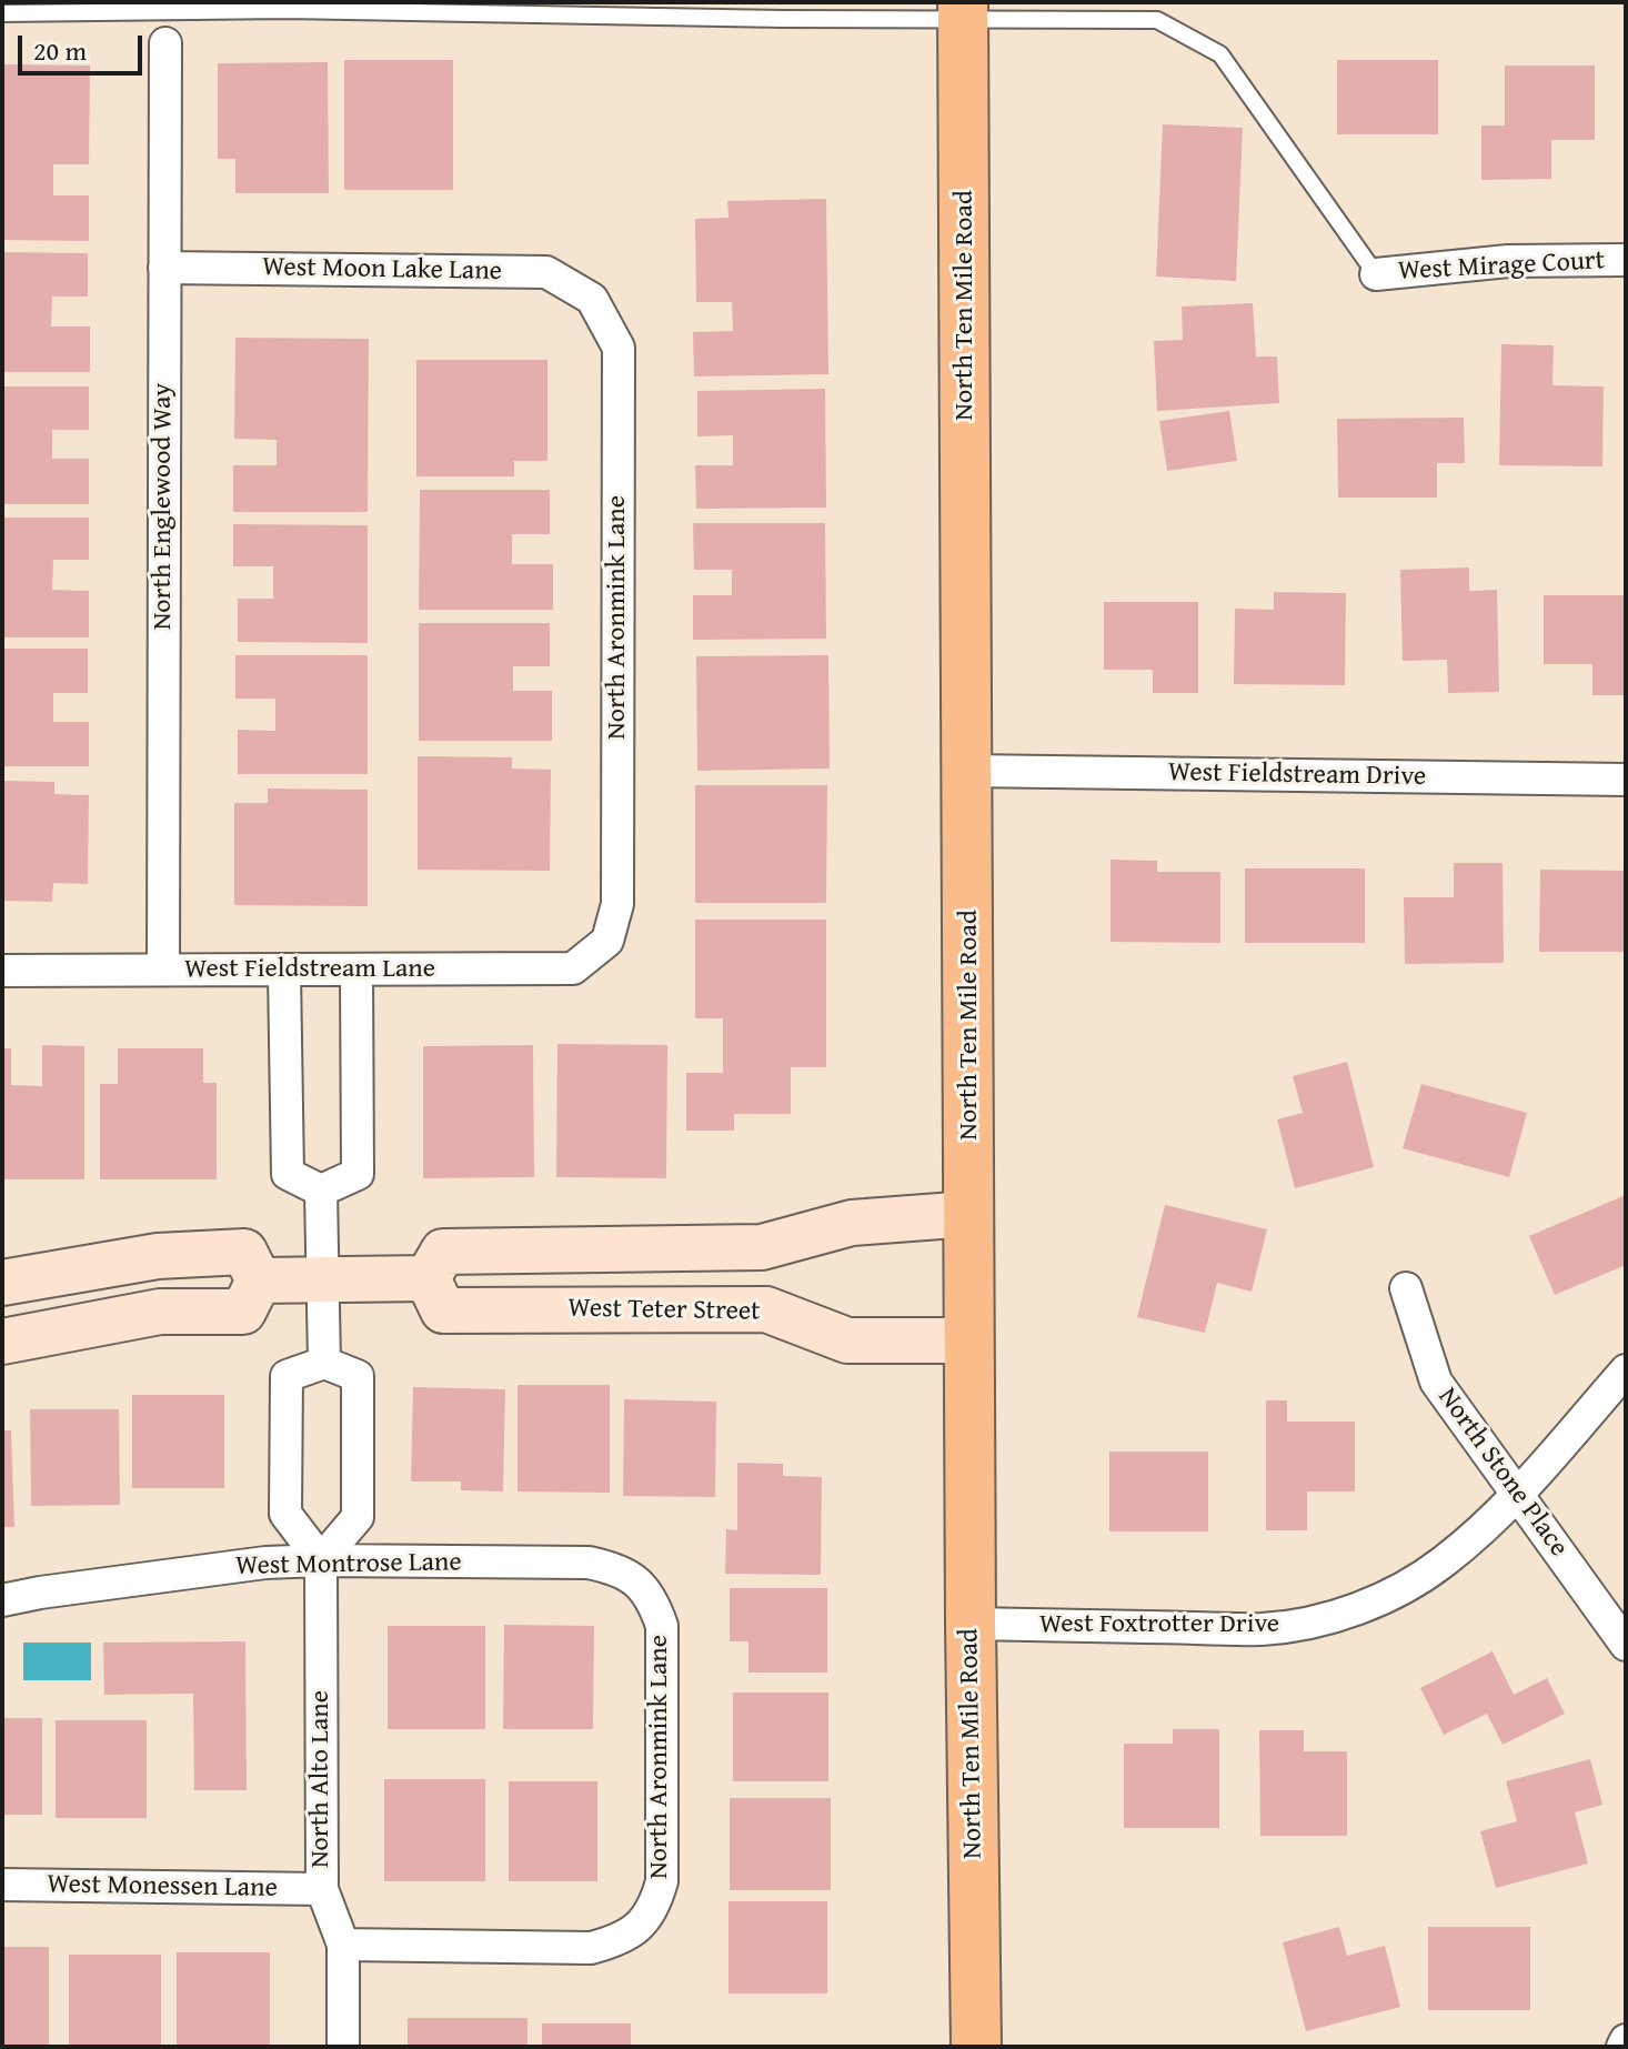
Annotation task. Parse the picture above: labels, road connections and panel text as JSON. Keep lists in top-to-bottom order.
{
  "streets": {
    "main road": ["North Ten Mile Road"],
    "street": [
      "West Mirage Court",
      "West Moon Lake Lane",
      "North Englewood Way",
      "North Aronmink Lane",
      "West Fieldstream Drive",
      "West Fieldstream Lane",
      "West Teter Street",
      "North Stone Place",
      "West Montrose Lane",
      "West Foxtrotter Drive",
      "North Alto Lane",
      "West Monessen Lane"
    ]
  },
  "crossings": [
    ["West Moon Lake Lane", "North Englewood Way"],
    ["West Moon Lake Lane", "North Aronmink Lane"],
    ["North Ten Mile Road", "West Fieldstream Drive"],
    ["North Ten Mile Road", "West Teter Street"],
    ["North Ten Mile Road", "West Foxtrotter Drive"],
    ["North Englewood Way", "West Fieldstream Lane"],
    ["North Aronmink Lane", "West Fieldstream Lane"],
    ["North Aronmink Lane", "West Montrose Lane"],
    ["North Aronmink Lane", "North Alto Lane"],
    ["North Stone Place", "West Foxtrotter Drive"],
    ["West Montrose Lane", "North Alto Lane"],
    ["North Alto Lane", "West Monessen Lane"]
  ],
  "scale_bar": "20 m"
}
